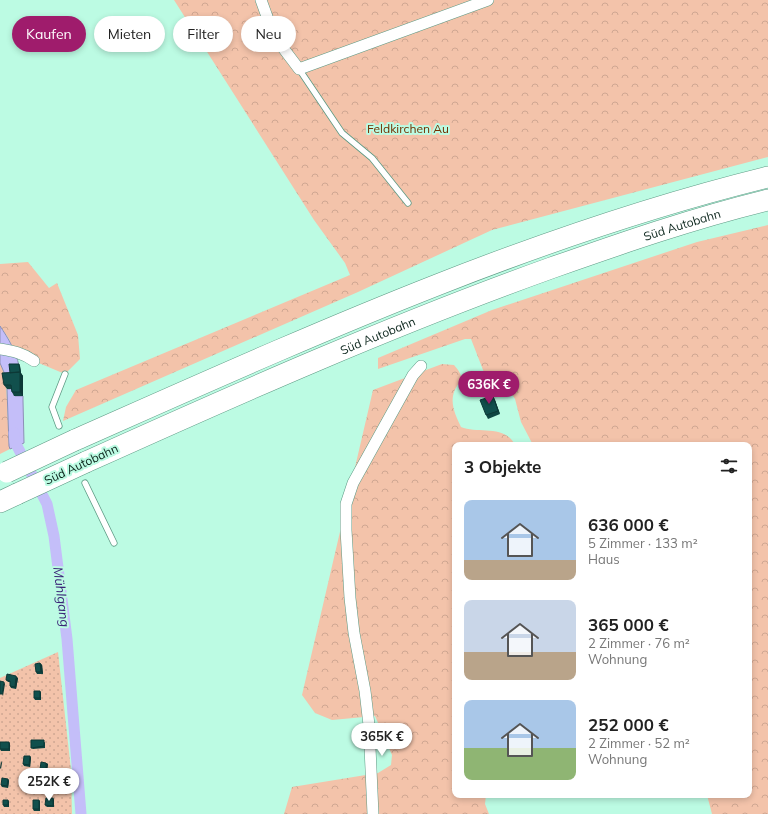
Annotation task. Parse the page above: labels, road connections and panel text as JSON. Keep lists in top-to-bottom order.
{
  "streets": {
    "highway": ["Süd Autobahn"]
  },
  "water": ["Mühlgang"],
  "parks": ["Feldkirchen Au"],
  "page": {
    "chip": [
      "Kaufen",
      "Mieten",
      "Filter",
      "Neu"
    ],
    "price": ["636K €", "365K €", "252K €"],
    "heading": "3 Objekte",
    "list": [
      {
        "name": "636 000 €",
        "note": "5 Zimmer · 133 m² · Haus"
      },
      {
        "name": "365 000 €",
        "note": "2 Zimmer · 76 m² · Wohnung"
      },
      {
        "name": "252 000 €",
        "note": "2 Zimmer · 52 m² · Wohnung"
      }
    ]
  }
}
